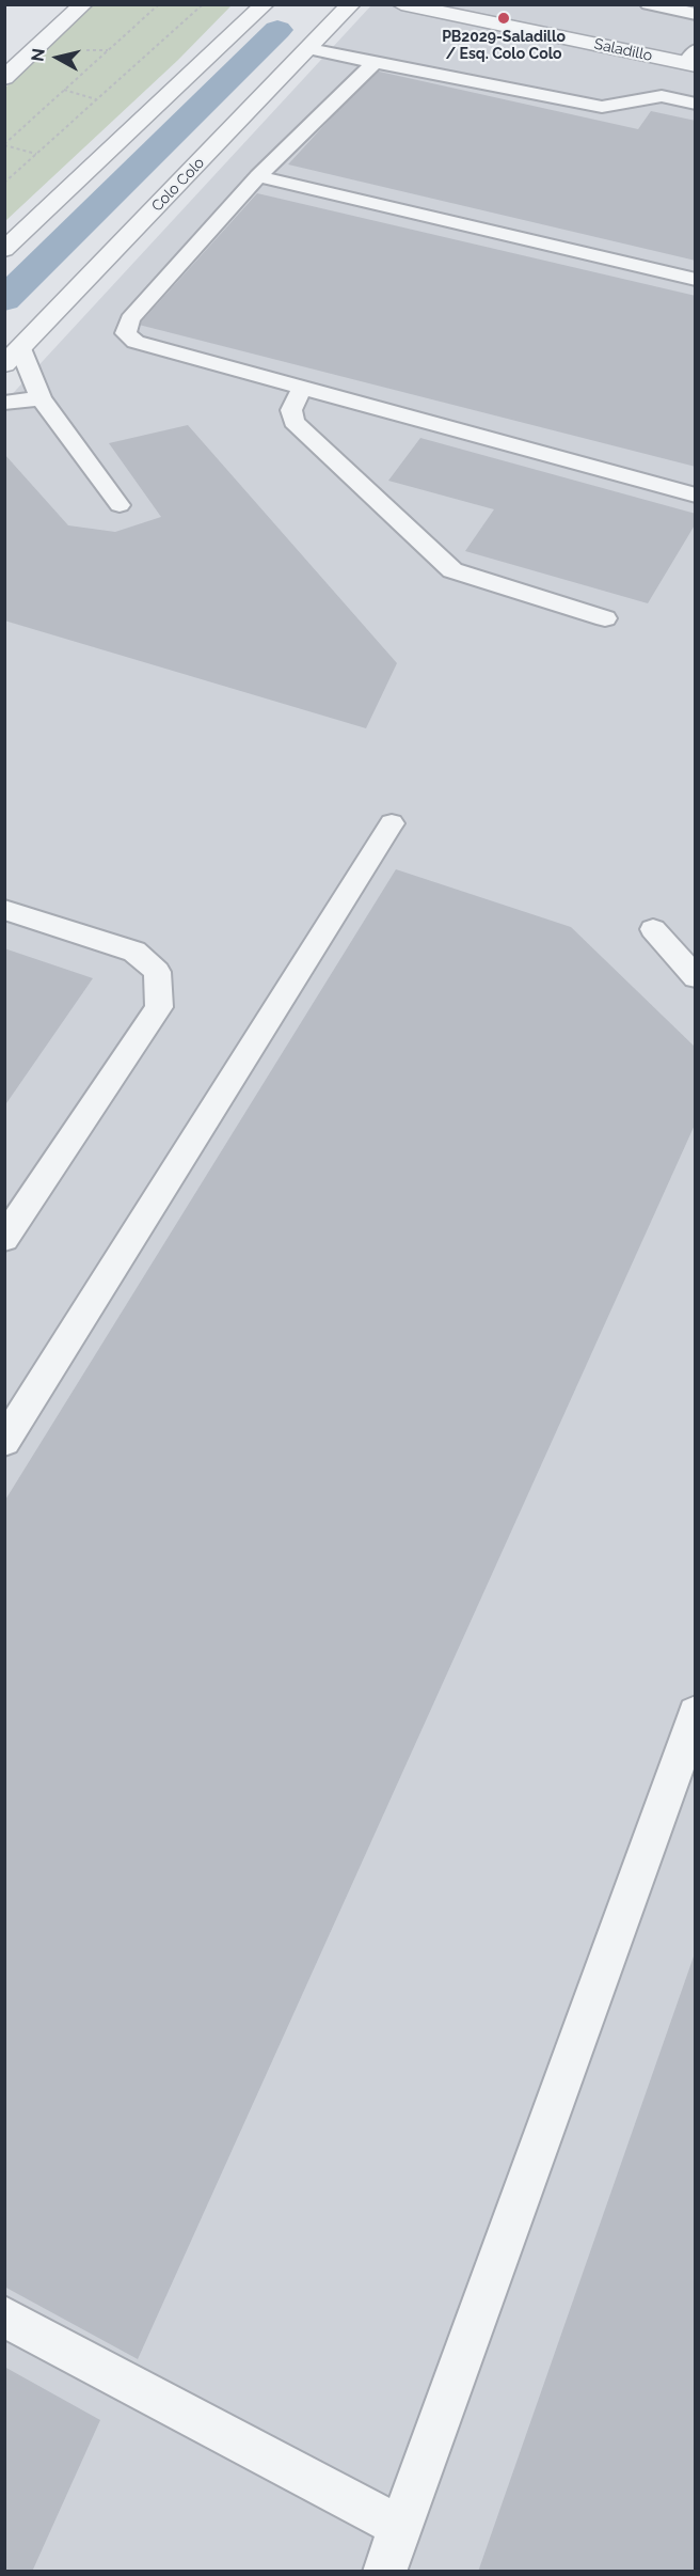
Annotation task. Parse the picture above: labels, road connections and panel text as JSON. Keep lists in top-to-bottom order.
{
  "streets": {
    "street": ["Saladillo", "Colo Colo"]
  },
  "places": ["PB2029-Saladillo / Esq. Colo Colo"],
  "north": "left"
}
